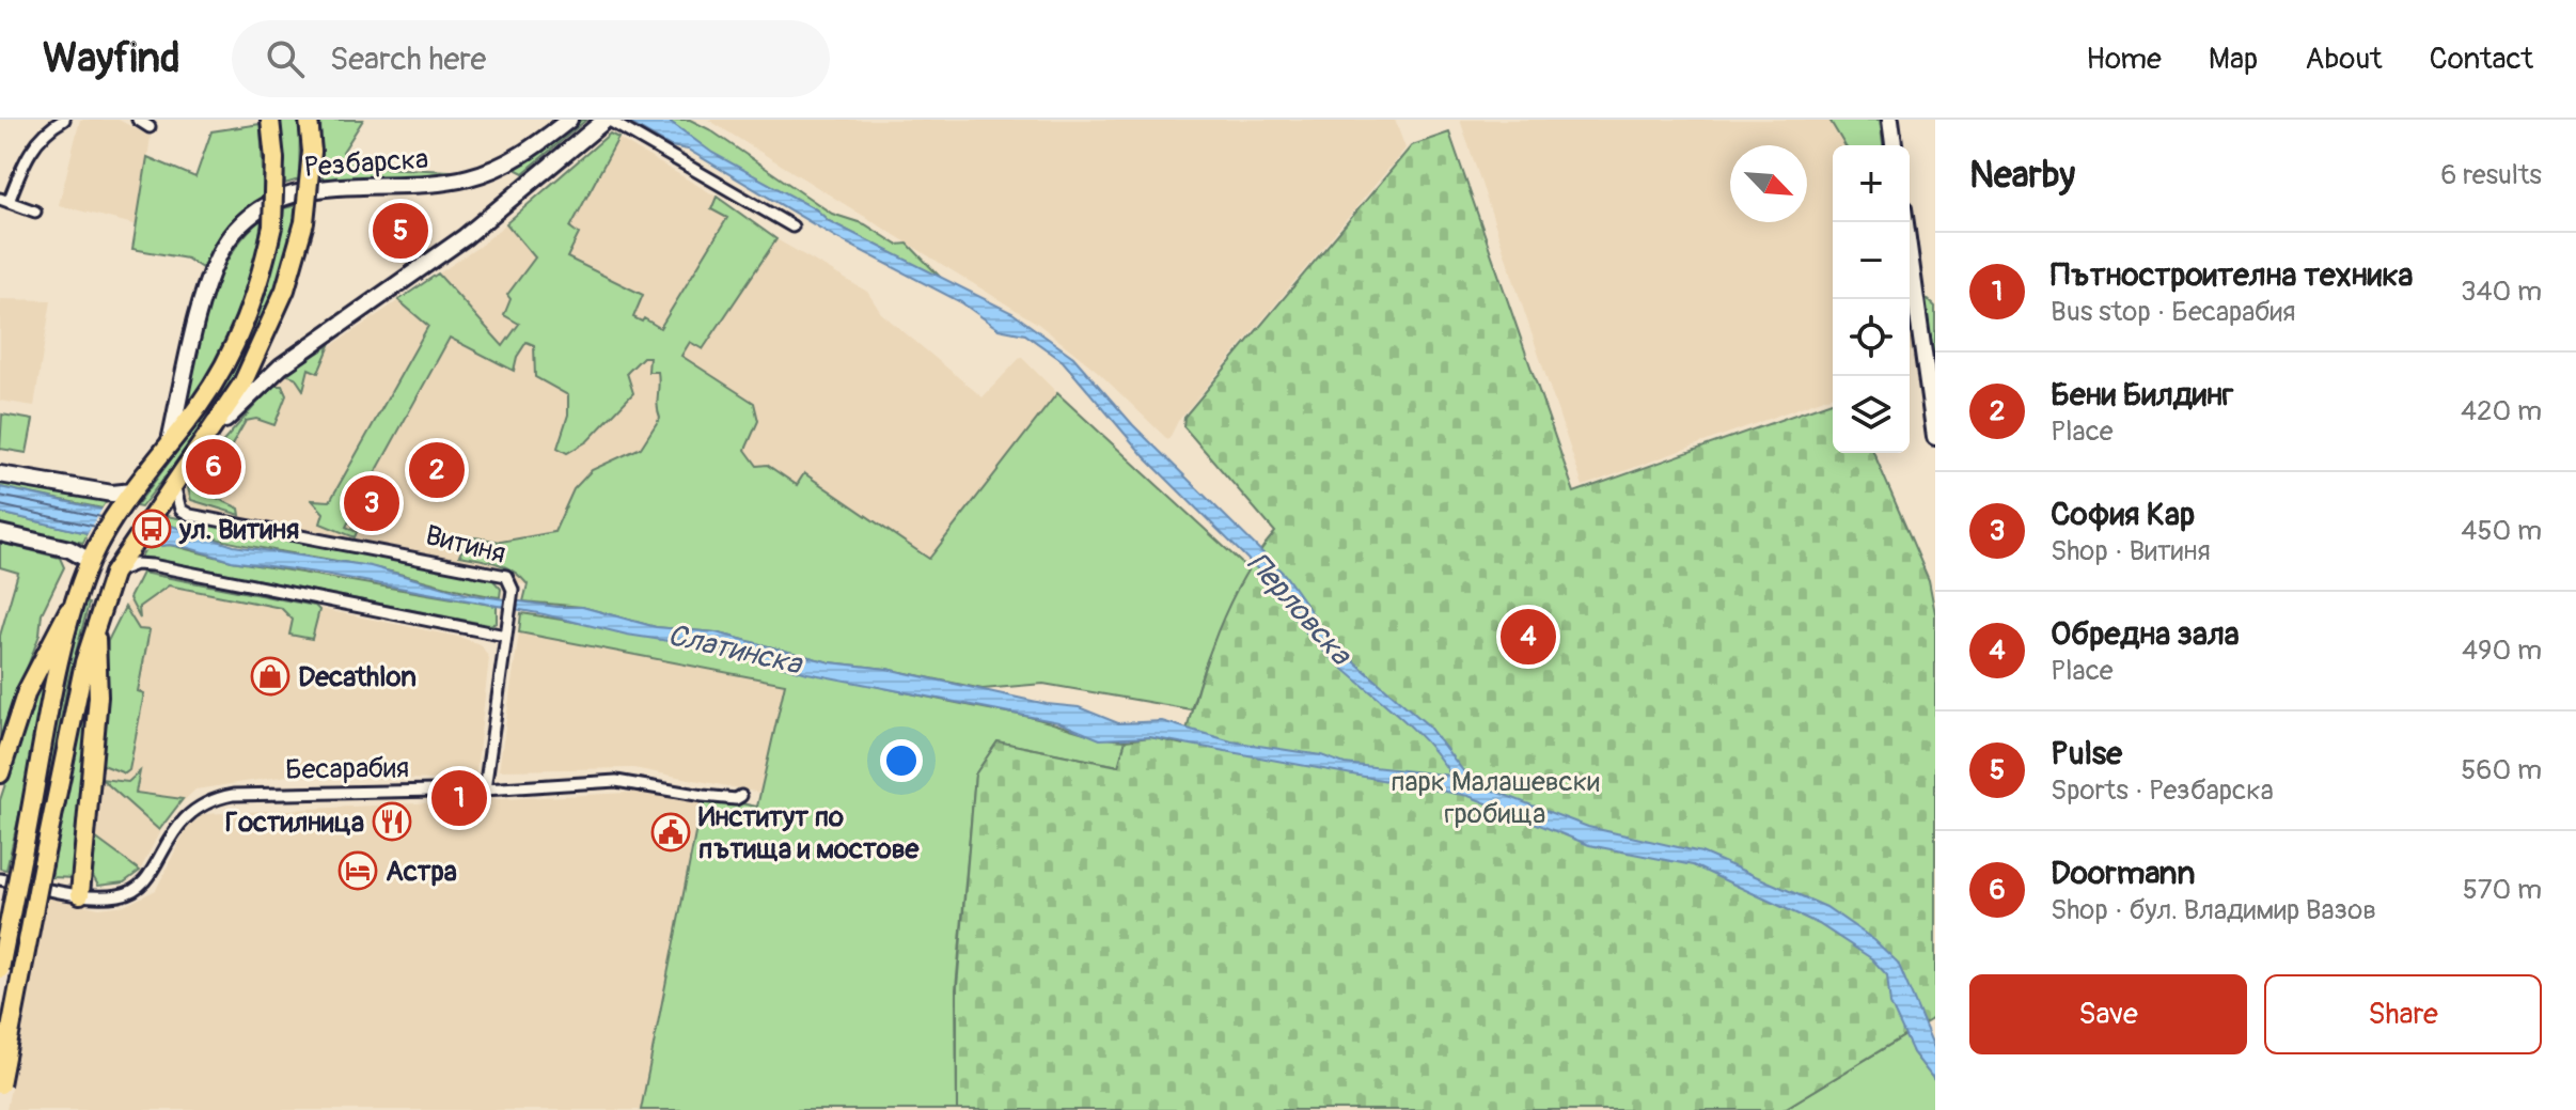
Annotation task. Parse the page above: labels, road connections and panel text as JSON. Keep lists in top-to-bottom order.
{
  "streets": {
    "street": ["Резбарска", "Витиня", "Бесарабия"]
  },
  "crossings": [
    ["Витиня", "Бесарабия"]
  ],
  "water": ["Перловска", "Слатинска"],
  "parks": ["парк Малашевски гробища"],
  "places": {
    "bus stop": ["ул. Витиня"],
    "shop": ["Decathlon"],
    "restaurant": ["Гостилница"],
    "public building": ["Институт по пътища и мостове"],
    "hotel": ["Астра"]
  },
  "north": "bottom right",
  "page": {
    "header": "Wayfind",
    "search": "Search here",
    "nav": [
      "Home",
      "Map",
      "About",
      "Contact"
    ],
    "heading": ["Nearby", "6 results"],
    "map_buttons": ["+", "−"],
    "pins": [
      "5",
      "6",
      "2",
      "3",
      "4",
      "1"
    ],
    "list": [
      {
        "mark": "1",
        "name": "Пътностроителна техника",
        "note": "Bus stop · Бесарабия",
        "value": "340 m"
      },
      {
        "mark": "2",
        "name": "Бени Билдинг",
        "note": "Place",
        "value": "420 m"
      },
      {
        "mark": "3",
        "name": "София Кар",
        "note": "Shop · Витиня",
        "value": "450 m"
      },
      {
        "mark": "4",
        "name": "Обредна зала",
        "note": "Place",
        "value": "490 m"
      },
      {
        "mark": "5",
        "name": "Pulse",
        "note": "Sports · Резбарска",
        "value": "560 m"
      },
      {
        "mark": "6",
        "name": "Doormann",
        "note": "Shop · бул. Владимир Вазов",
        "value": "570 m"
      }
    ],
    "buttons": ["Save", "Share"]
  }
}
